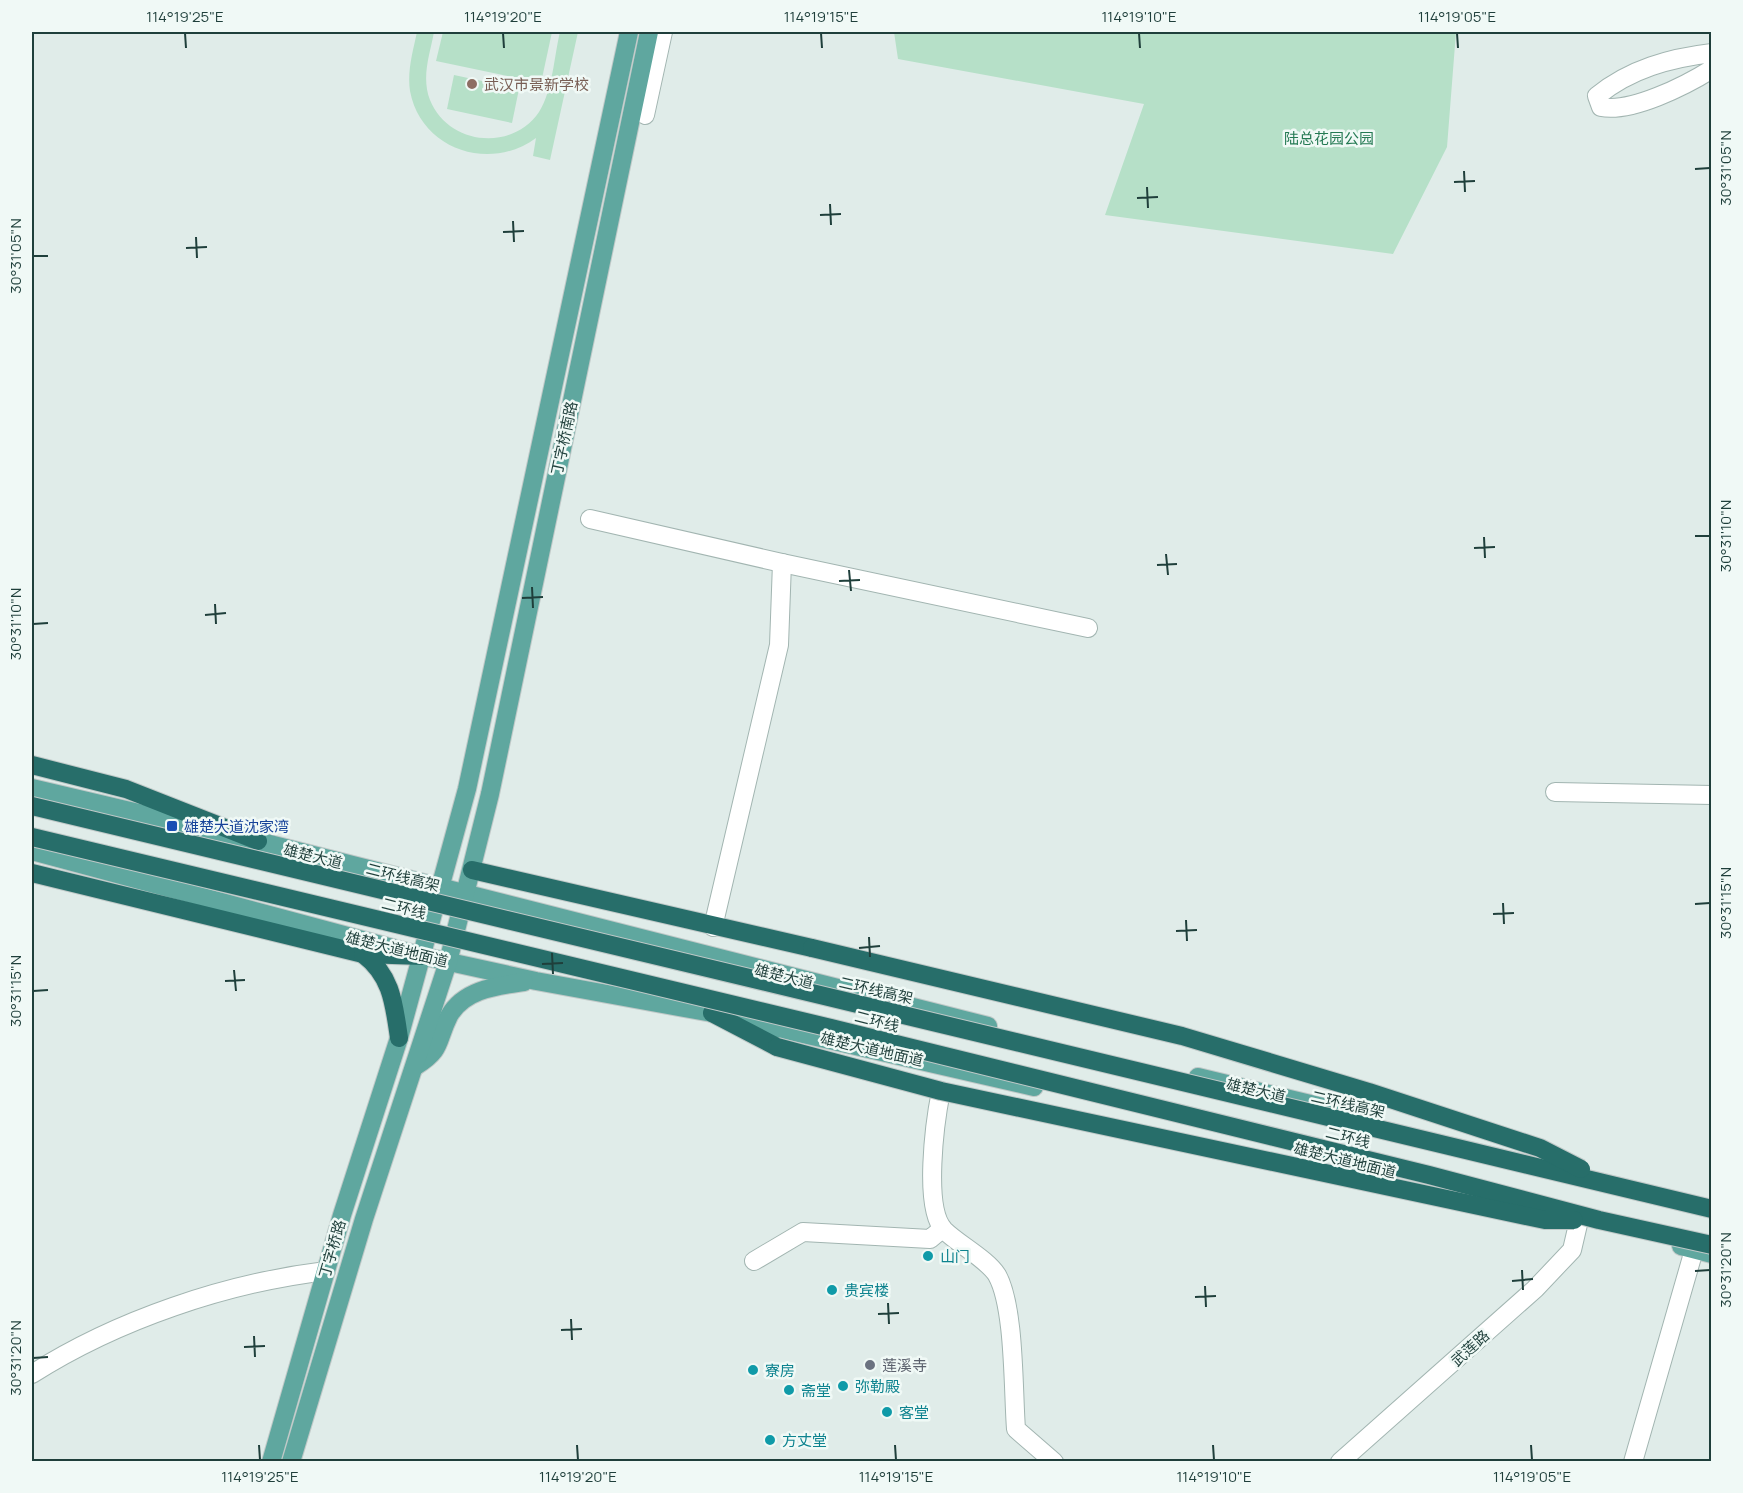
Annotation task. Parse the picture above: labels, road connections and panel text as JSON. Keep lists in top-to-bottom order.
{
  "streets": {
    "highway": ["二环线高架", "二环线"],
    "main road": [
      "丁字桥南路",
      "雄楚大道",
      "雄楚大道地面道",
      "丁字桥路"
    ],
    "street": ["武莲路"]
  },
  "crossings": [
    ["丁字桥南路", "雄楚大道"],
    ["丁字桥南路", "雄楚大道地面道"],
    ["丁字桥南路", "丁字桥路"],
    ["雄楚大道", "二环线高架"],
    ["二环线", "雄楚大道地面道"],
    ["雄楚大道地面道", "丁字桥路"],
    ["雄楚大道地面道", "武莲路"]
  ],
  "parks": ["陆总花园公园"],
  "places": {
    "other": [
      "武汉市景新学校",
      "山门",
      "贵宾楼",
      "莲溪寺",
      "寮房",
      "弥勒殿",
      "斋堂",
      "客堂",
      "方丈堂"
    ],
    "transit": ["雄楚大道沈家湾"]
  },
  "coordinates": [
    "114°19'25\"E",
    "114°19'20\"E",
    "114°19'15\"E",
    "114°19'10\"E",
    "114°19'05\"E",
    "30°31'05\"N",
    "30°31'10\"N",
    "30°31'15\"N",
    "30°31'20\"N"
  ]
}
